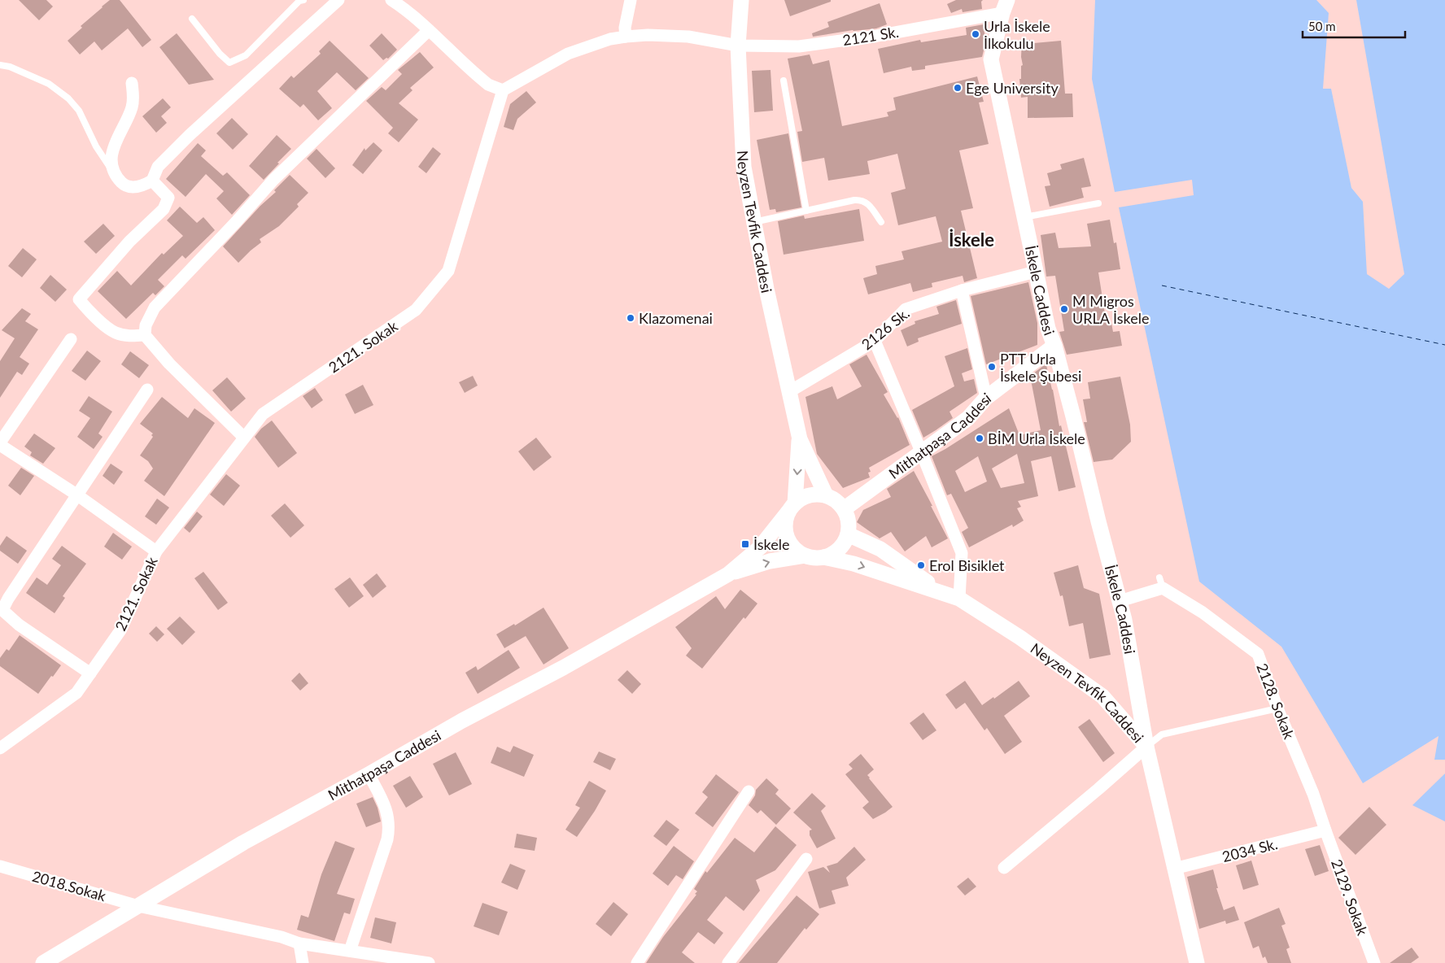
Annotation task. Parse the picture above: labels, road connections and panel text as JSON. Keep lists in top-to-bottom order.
{
  "streets": {
    "street": [
      "2121 Sk.",
      "Neyzen Tevfik Caddesi",
      "İskele Caddesi",
      "2126 Sk.",
      "2121. Sokak",
      "Mithatpaşa Caddesi",
      "2128. Sokak",
      "2034 Sk.",
      "2018.Sokak",
      "2129. Sokak"
    ]
  },
  "crossings": [
    ["2121 Sk.", "Neyzen Tevfik Caddesi"],
    ["2121 Sk.", "İskele Caddesi"],
    ["Neyzen Tevfik Caddesi", "İskele Caddesi"],
    ["Neyzen Tevfik Caddesi", "2126 Sk."],
    ["Neyzen Tevfik Caddesi", "Mithatpaşa Caddesi"],
    ["Neyzen Tevfik Caddesi", "2034 Sk."],
    ["İskele Caddesi", "2126 Sk."],
    ["İskele Caddesi", "Mithatpaşa Caddesi"],
    ["İskele Caddesi", "2128. Sokak"],
    ["Mithatpaşa Caddesi", "2018.Sokak"],
    ["2128. Sokak", "2034 Sk."],
    ["2128. Sokak", "2129. Sokak"],
    ["2034 Sk.", "2129. Sokak"]
  ],
  "districts": ["İskele"],
  "places": {
    "other": [
      "Urla İskele İlkokulu",
      "Ege University",
      "M Migros URLA İskele",
      "Klazomenai",
      "PTT Urla İskele Şubesi",
      "BİM Urla İskele",
      "Erol Bisiklet"
    ],
    "transit": ["İskele"]
  },
  "scale_bar": "50 m"
}
